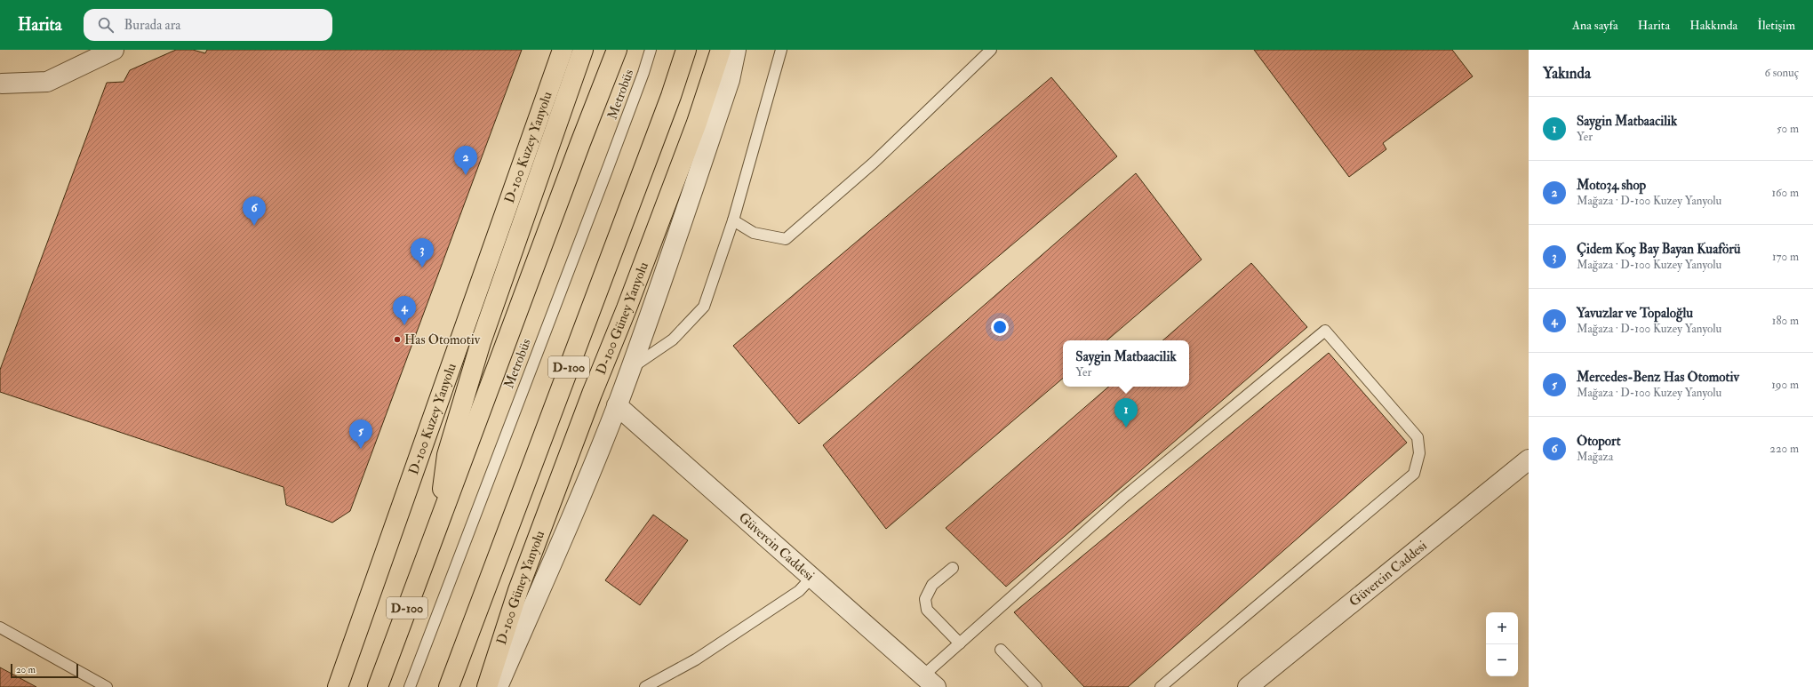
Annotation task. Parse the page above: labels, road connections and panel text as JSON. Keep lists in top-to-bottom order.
{
  "streets": {
    "main road": ["D-100 Kuzey Yanyolu", "D-100 Güney Yanyolu", "D-100"],
    "street": ["Güvercin Caddesi"],
    "lane": ["Metrobüs"]
  },
  "places": ["Has Otomotiv"],
  "scale_bar": "20 m",
  "page": {
    "header": "Harita",
    "search": "Burada ara",
    "nav": [
      "Ana sayfa",
      "Harita",
      "Hakkında",
      "İletişim"
    ],
    "heading": ["Yakında", "6 sonuç"],
    "list": [
      {
        "mark": "1",
        "name": "Saygin Matbaacilik",
        "note": "Yer",
        "value": "50 m"
      },
      {
        "mark": "2",
        "name": "Moto34 shop",
        "note": "Mağaza · D-100 Kuzey Yanyolu",
        "value": "160 m"
      },
      {
        "mark": "3",
        "name": "Çidem Koç Bay Bayan Kuaförü",
        "note": "Mağaza · D-100 Kuzey Yanyolu",
        "value": "170 m"
      },
      {
        "mark": "4",
        "name": "Yavuzlar ve Topaloğlu",
        "note": "Mağaza · D-100 Kuzey Yanyolu",
        "value": "180 m"
      },
      {
        "mark": "5",
        "name": "Mercedes-Benz Has Otomotiv",
        "note": "Mağaza · D-100 Kuzey Yanyolu",
        "value": "190 m"
      },
      {
        "mark": "6",
        "name": "Otoport",
        "note": "Mağaza",
        "value": "220 m"
      }
    ],
    "pins": [
      "2",
      "6",
      "3",
      "4",
      "1",
      "5"
    ],
    "popup": ["Saygin Matbaacilik", "Yer"],
    "map_buttons": ["+", "−"],
    "scale": "20 m"
  }
}
